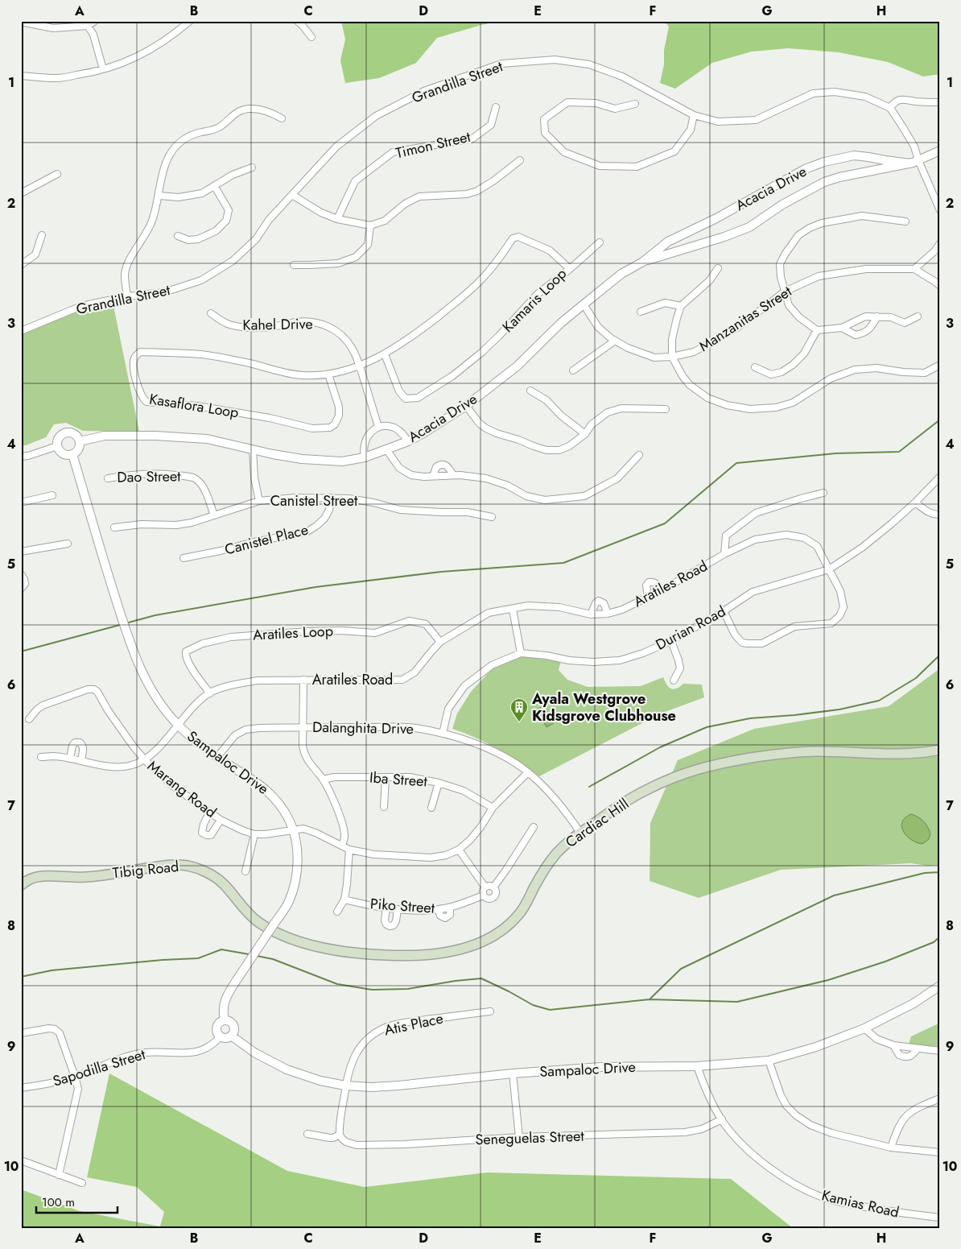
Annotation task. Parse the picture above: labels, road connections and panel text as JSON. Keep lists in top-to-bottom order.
{
  "streets": {
    "main road": ["Cardiac Hill", "Tibig Road"],
    "street": [
      "Grandilla Street",
      "Timon Street",
      "Acacia Drive",
      "Kamaris Loop",
      "Manzanitas Street",
      "Kahel Drive",
      "Kasaflora Loop",
      "Dao Street",
      "Canistel Street",
      "Canistel Place",
      "Aratiles Road",
      "Durian Road",
      "Aratiles Loop",
      "Dalanghita Drive",
      "Sampaloc Drive",
      "Iba Street",
      "Marang Road",
      "Piko Street",
      "Atis Place",
      "Sapodilla Street",
      "Seneguelas Street",
      "Kamias Road"
    ]
  },
  "crossings": [
    ["Acacia Drive", "Manzanitas Street"],
    ["Acacia Drive", "Sampaloc Drive"],
    ["Kamaris Loop", "Kahel Drive"],
    ["Kamaris Loop", "Kasaflora Loop"],
    ["Kahel Drive", "Kasaflora Loop"],
    ["Dao Street", "Canistel Street"],
    ["Canistel Street", "Canistel Place"],
    ["Aratiles Road", "Durian Road"],
    ["Aratiles Road", "Aratiles Loop"],
    ["Aratiles Road", "Sampaloc Drive"],
    ["Aratiles Road", "Marang Road"],
    ["Durian Road", "Dalanghita Drive"],
    ["Dalanghita Drive", "Sampaloc Drive"],
    ["Dalanghita Drive", "Marang Road"],
    ["Dalanghita Drive", "Cardiac Hill"],
    ["Sampaloc Drive", "Marang Road"],
    ["Sampaloc Drive", "Atis Place"],
    ["Sampaloc Drive", "Sapodilla Street"],
    ["Sampaloc Drive", "Kamias Road"],
    ["Iba Street", "Marang Road"],
    ["Cardiac Hill", "Tibig Road"],
    ["Atis Place", "Seneguelas Street"],
    ["Seneguelas Street", "Kamias Road"]
  ],
  "places": {
    "building": ["Ayala Westgrove Kidsgrove Clubhouse"]
  },
  "scale_bar": "100 m",
  "grid": {
    "columns": [
      "A",
      "B",
      "C",
      "D",
      "E",
      "F",
      "G",
      "H"
    ],
    "rows": [
      "1",
      "2",
      "3",
      "4",
      "5",
      "6",
      "7",
      "8",
      "9",
      "10"
    ]
  }
}
